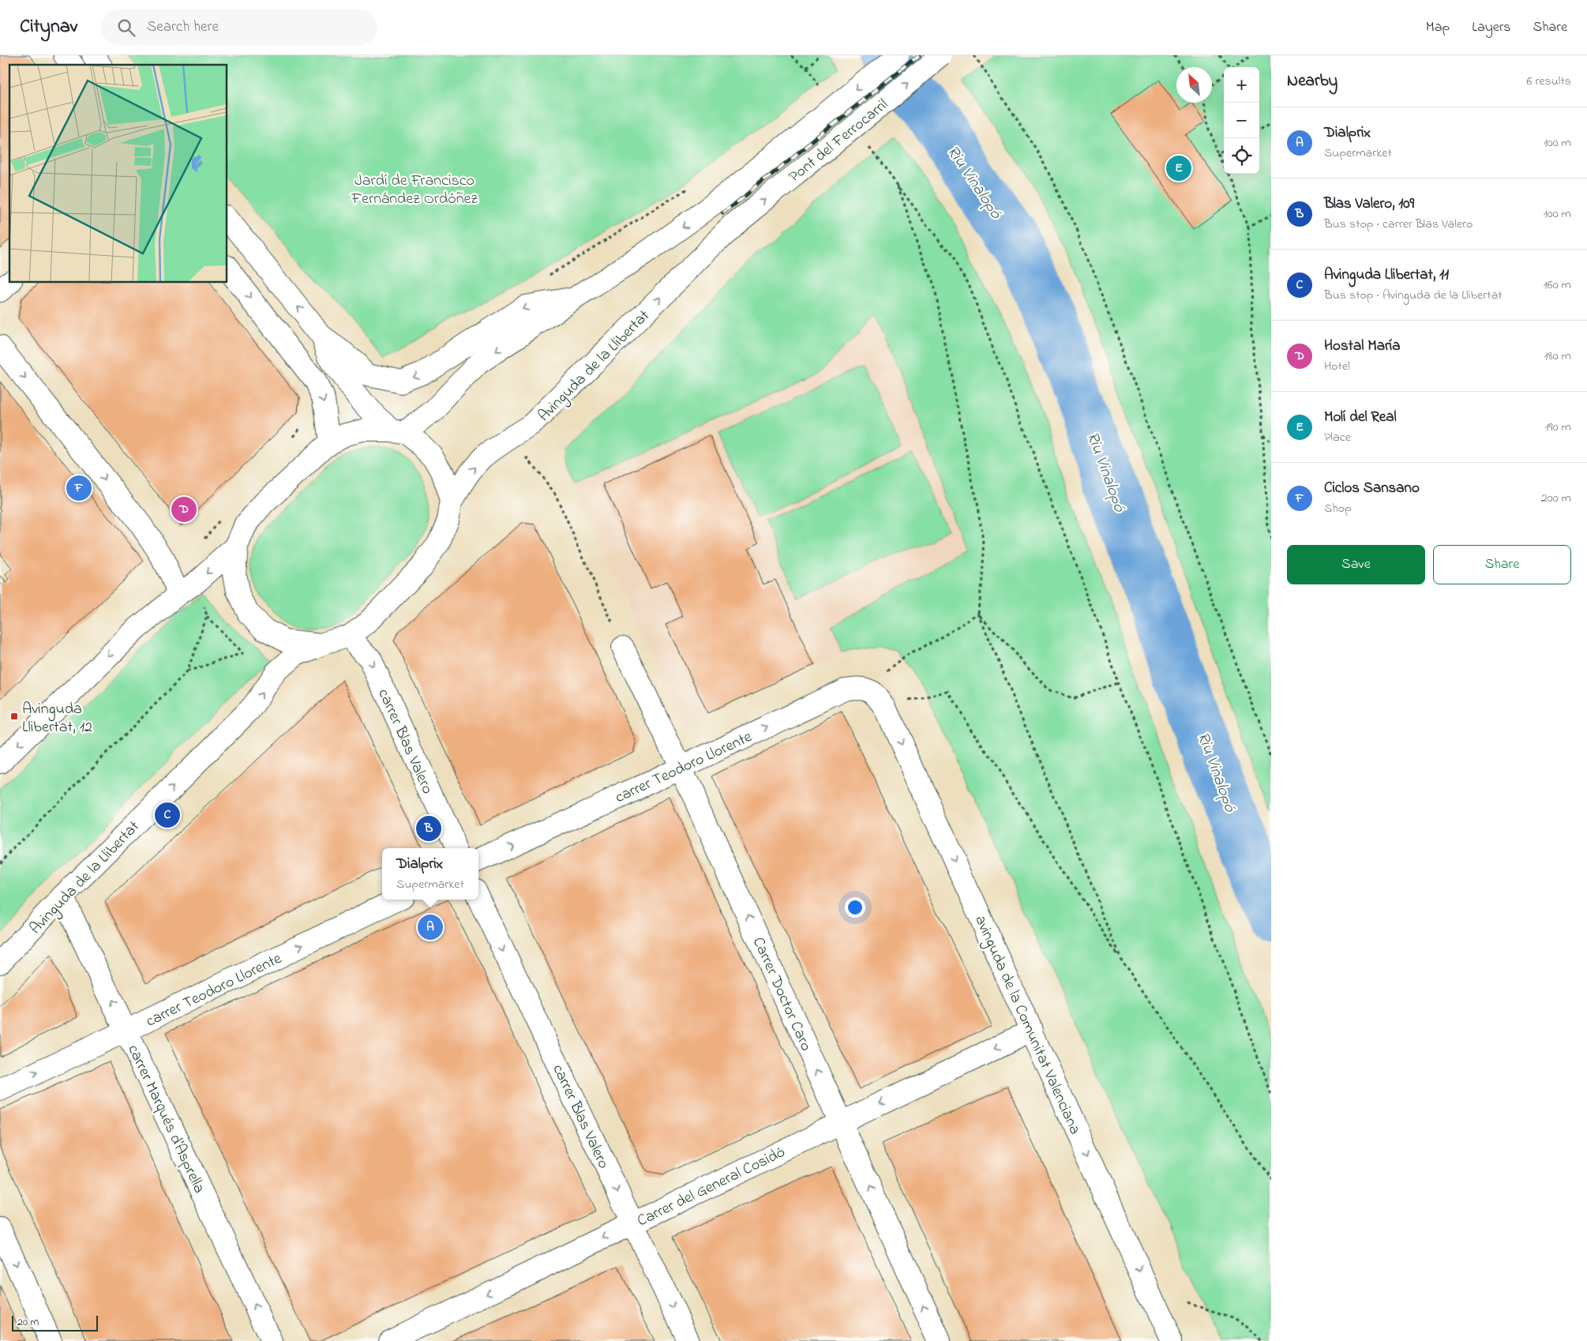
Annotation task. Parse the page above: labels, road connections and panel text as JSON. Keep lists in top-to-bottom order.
{
  "streets": {
    "main road": [
      "Pont del Ferrocarril",
      "Avinguda de la Llibertat",
      "carrer Blas Valero",
      "carrer Teodoro Llorente",
      "Carrer Doctor Caro",
      "avinguda de la Comunitat Valenciana",
      "carrer Marqués d'Asprella",
      "Carrer del General Cosidó"
    ]
  },
  "crossings": [
    ["Pont del Ferrocarril", "Avinguda de la Llibertat"],
    ["Avinguda de la Llibertat", "carrer Blas Valero"],
    ["Avinguda de la Llibertat", "carrer Marqués d'Asprella"],
    ["carrer Blas Valero", "Carrer del General Cosidó"],
    ["carrer Teodoro Llorente", "Carrer Doctor Caro"],
    ["carrer Teodoro Llorente", "avinguda de la Comunitat Valenciana"],
    ["carrer Teodoro Llorente", "carrer Marqués d'Asprella"],
    ["Carrer Doctor Caro", "Carrer del General Cosidó"],
    ["avinguda de la Comunitat Valenciana", "Carrer del General Cosidó"]
  ],
  "one_way": [
    "carrer Blas Valero",
    "carrer Teodoro Llorente",
    "Carrer Doctor Caro",
    "avinguda de la Comunitat Valenciana",
    "carrer Marqués d'Asprella",
    "Carrer del General Cosidó"
  ],
  "water": ["Riu Vinalopó"],
  "parks": ["Jardí de Francisco Fernández Ordóñez"],
  "places": {
    "transit": ["Avinguda Llibertat, 12"]
  },
  "scale_bar": "20 m",
  "north": "top left",
  "page": {
    "header": "Citynav",
    "search": "Search here",
    "nav": ["Map", "Layers", "Share"],
    "heading": ["Nearby", "6 results"],
    "map_buttons": ["+", "−"],
    "list": [
      {
        "mark": "A",
        "name": "Dialprix",
        "note": "Supermarket",
        "value": "100 m"
      },
      {
        "mark": "B",
        "name": "Blas Valero, 109",
        "note": "Bus stop · carrer Blas Valero",
        "value": "100 m"
      },
      {
        "mark": "C",
        "name": "Avinguda Llibertat, 11",
        "note": "Bus stop · Avinguda de la Llibertat",
        "value": "160 m"
      },
      {
        "mark": "D",
        "name": "Hostal María",
        "note": "Hotel",
        "value": "180 m"
      },
      {
        "mark": "E",
        "name": "Molí del Real",
        "note": "Place",
        "value": "190 m"
      },
      {
        "mark": "F",
        "name": "Ciclos Sansano",
        "note": "Shop",
        "value": "200 m"
      }
    ],
    "pins": [
      "E",
      "F",
      "D",
      "C",
      "B",
      "A"
    ],
    "buttons": ["Save", "Share"],
    "popup": ["Dialprix", "Supermarket"],
    "scale": "20 m"
  }
}
